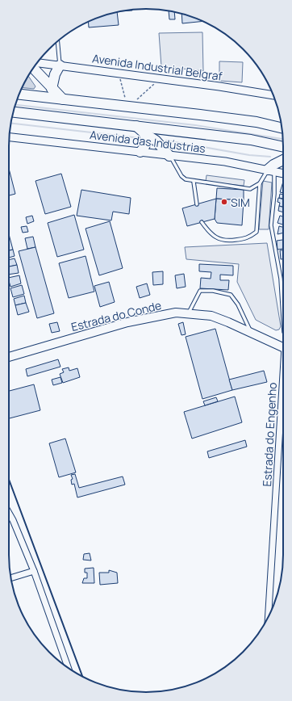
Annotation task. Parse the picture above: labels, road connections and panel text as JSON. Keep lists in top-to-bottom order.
{
  "streets": {
    "main road": ["Avenida Industrial Belgraf", "Avenida das Indústrias", "Estrada do Conde"],
    "street": ["Estrada do Engenho"]
  },
  "crossings": [
    ["Avenida das Indústrias", "Estrada do Engenho"]
  ],
  "places": ["SIM"]
}
